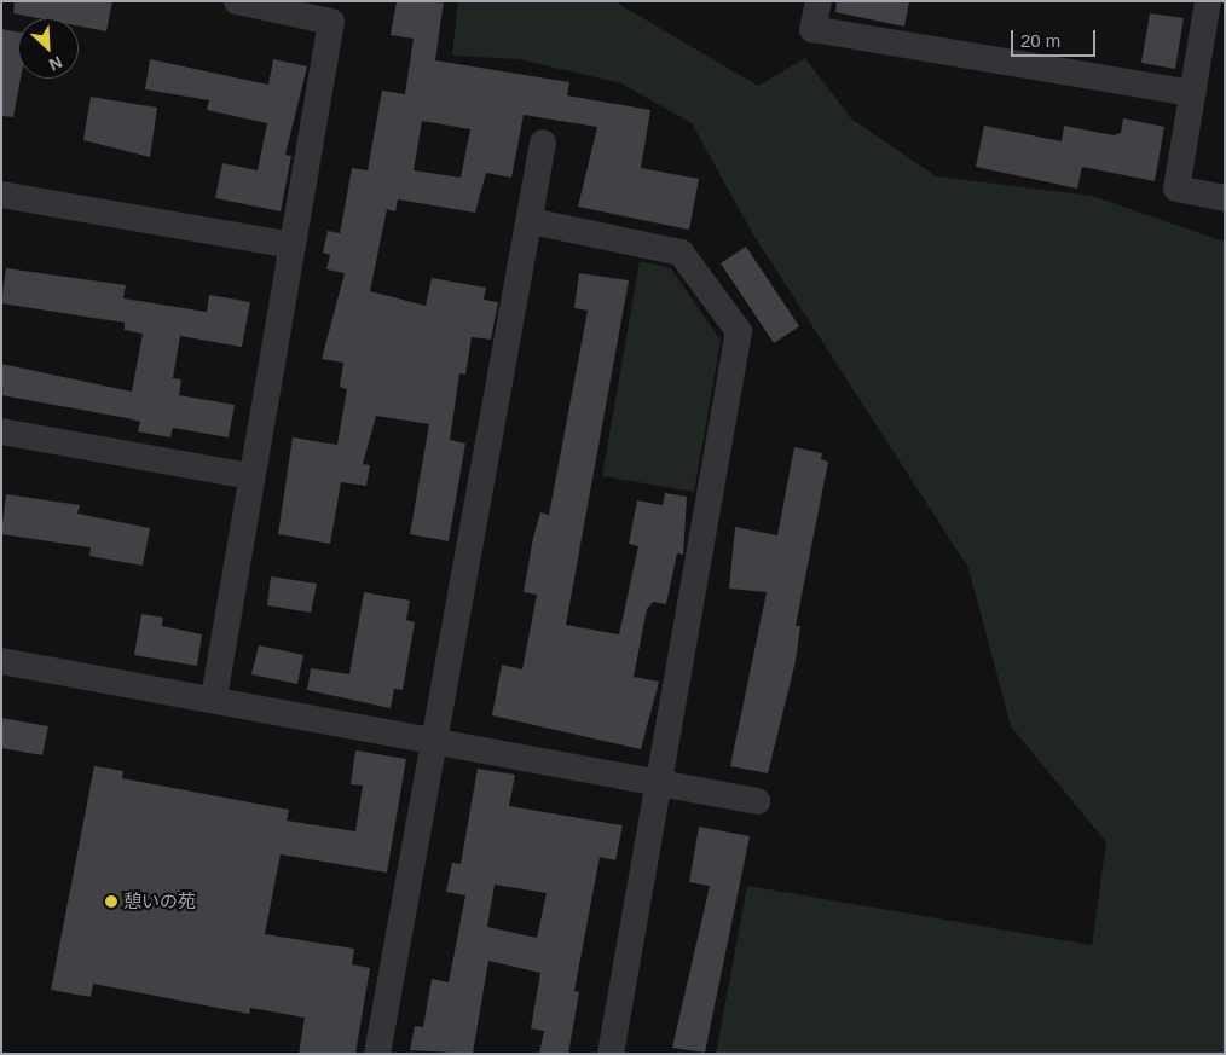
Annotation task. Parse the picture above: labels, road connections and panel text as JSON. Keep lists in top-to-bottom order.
{
  "places": ["憩いの苑"],
  "scale_bar": "20 m",
  "north": "bottom right"
}
